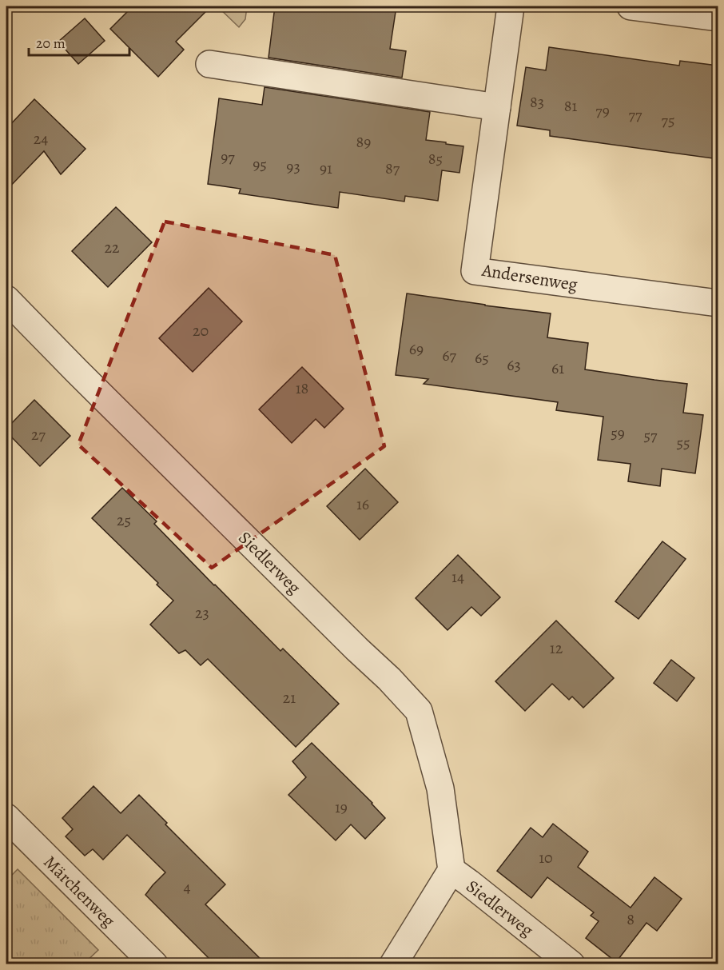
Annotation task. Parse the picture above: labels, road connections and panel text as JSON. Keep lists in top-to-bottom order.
{
  "streets": {
    "street": ["Andersenweg", "Siedlerweg", "Märchenweg"]
  },
  "house_numbers": [
    "83",
    "81",
    "79",
    "77",
    "75",
    "24",
    "89",
    "97",
    "85",
    "95",
    "93",
    "91",
    "87",
    "22",
    "20",
    "69",
    "67",
    "65",
    "63",
    "61",
    "18",
    "59",
    "27",
    "57",
    "55",
    "16",
    "25",
    "14",
    "23",
    "12",
    "21",
    "19",
    "10",
    "4",
    "8"
  ],
  "scale_bar": "20 m"
}
